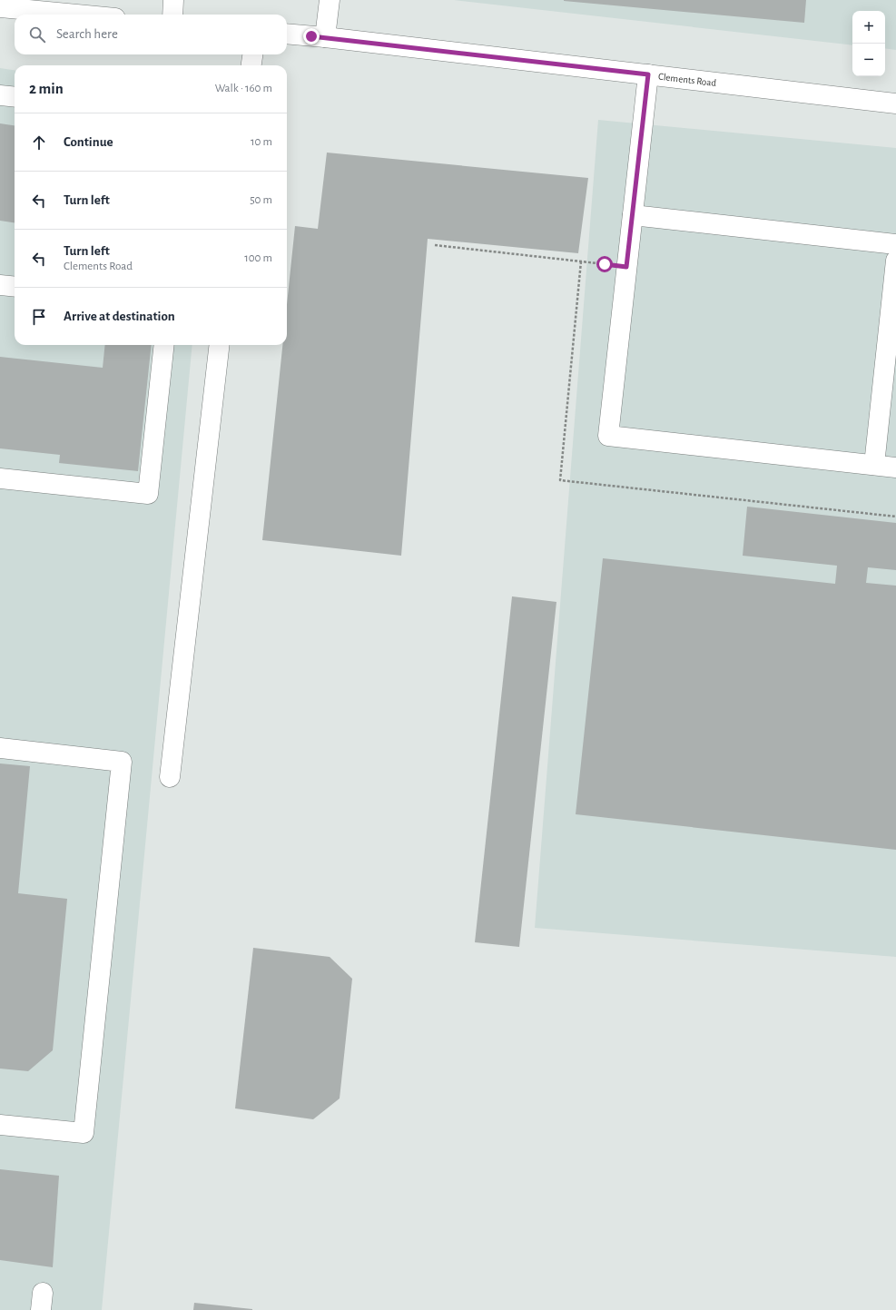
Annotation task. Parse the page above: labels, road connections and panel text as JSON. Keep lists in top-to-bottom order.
{
  "streets": {
    "street": ["Clements Road"]
  },
  "page": {
    "map_buttons": ["+", "−"],
    "search": "Search here",
    "heading": ["2 min", "Walk · 160 m"],
    "list": [
      ["Continue", "10 m"],
      ["Turn left", "50 m"],
      ["Turn left", "Clements Road", "100 m"],
      "Arrive at destination"
    ]
  }
}
